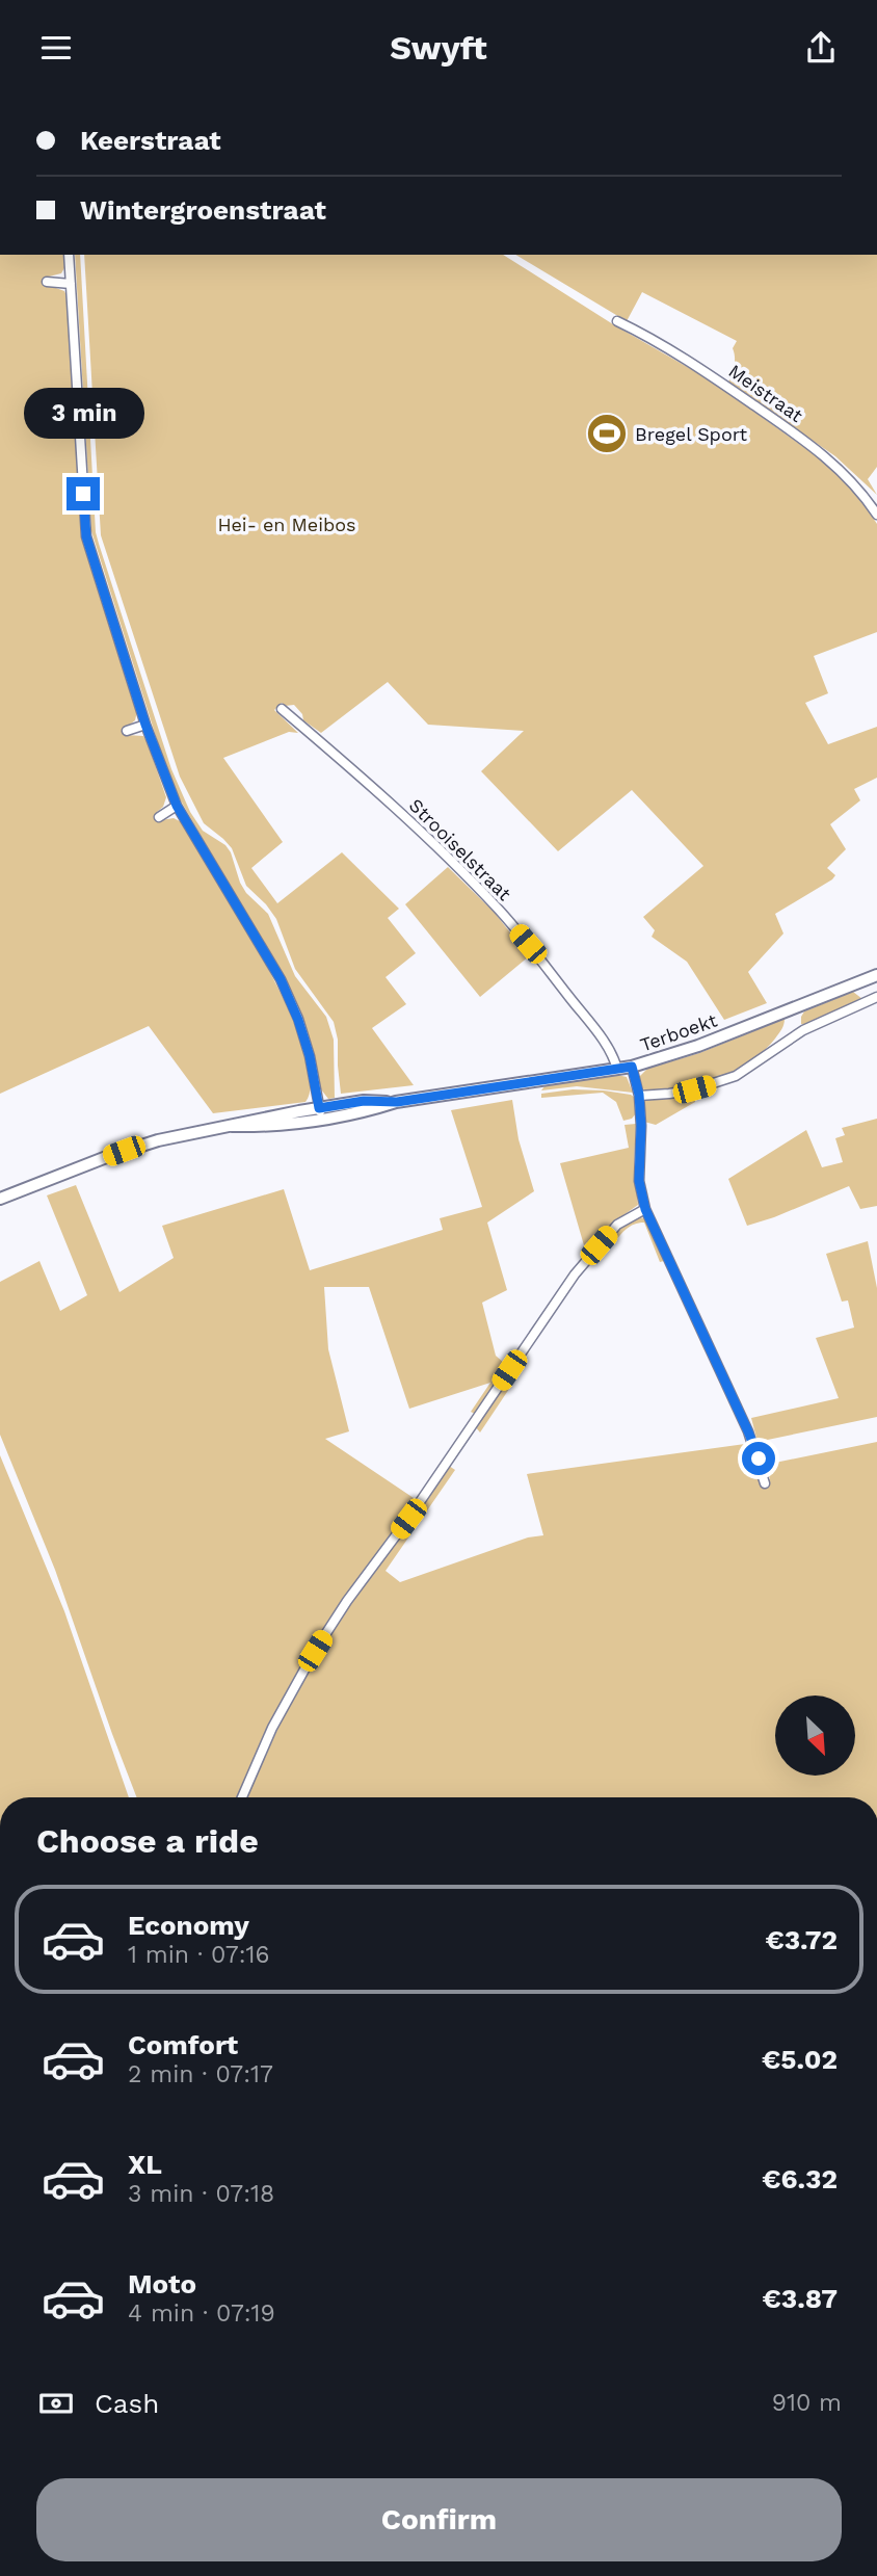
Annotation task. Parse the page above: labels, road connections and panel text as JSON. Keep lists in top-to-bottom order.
{
  "streets": {
    "main road": ["Terboekt"],
    "street": ["Meistraat", "Strooiselstraat"]
  },
  "crossings": [
    ["Strooiselstraat", "Terboekt"]
  ],
  "parks": ["Hei- en Meibos"],
  "places": {
    "sports": ["Bregel Sport"]
  },
  "north": "bottom right",
  "page": {
    "header": "Swyft",
    "banner": ["Keerstraat", "Wintergroenstraat"],
    "bubble": "3 min",
    "heading": "Choose a ride",
    "list": [
      {
        "name": "Economy",
        "note": "1 min · 07:16",
        "value": "€3.72"
      },
      {
        "name": "Comfort",
        "note": "2 min · 07:17",
        "value": "€5.02"
      },
      {
        "name": "XL",
        "note": "3 min · 07:18",
        "value": "€6.32"
      },
      {
        "name": "Moto",
        "note": "4 min · 07:19",
        "value": "€3.87"
      }
    ],
    "pay": ["Cash", "910 m"],
    "buttons": "Confirm"
  }
}
